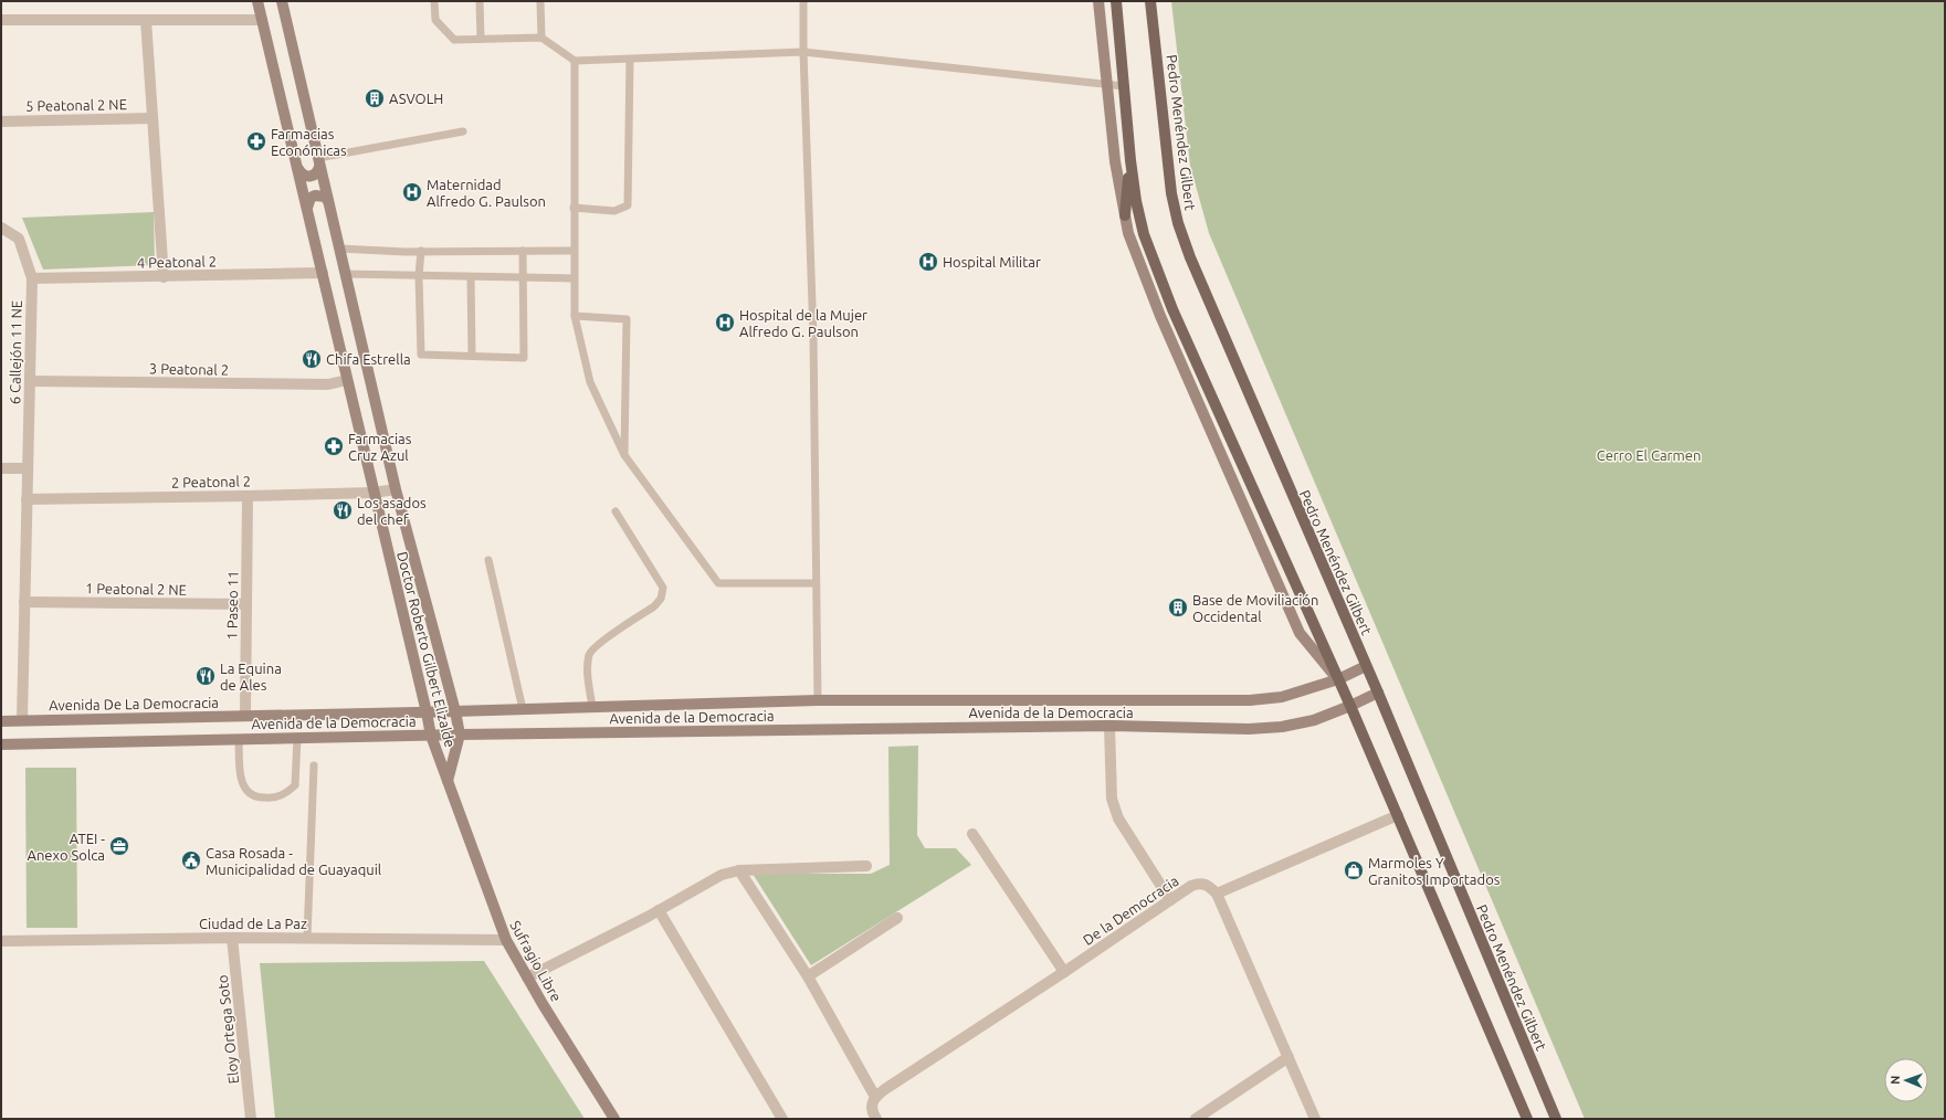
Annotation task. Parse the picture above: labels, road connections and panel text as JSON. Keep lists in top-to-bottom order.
{
  "streets": {
    "main road": ["Pedro Menéndez Gilbert"],
    "street": [
      "5 Peatonal 2 NE",
      "4 Peatonal 2",
      "6 Callejón 11 NE",
      "3 Peatonal 2",
      "2 Peatonal 2",
      "1 Peatonal 2 NE",
      "1 Paseo 11",
      "Doctor Roberto Gilbert Elizalde",
      "Avenida De La Democracia",
      "Avenida de la Democracia",
      "De la Democracia",
      "Ciudad de La Paz",
      "Sufragio Libre",
      "Eloy Ortega Soto"
    ]
  },
  "crossings": [
    ["Pedro Menéndez Gilbert", "Avenida de la Democracia"],
    ["4 Peatonal 2", "6 Callejón 11 NE"],
    ["4 Peatonal 2", "Doctor Roberto Gilbert Elizalde"],
    ["6 Callejón 11 NE", "3 Peatonal 2"],
    ["6 Callejón 11 NE", "2 Peatonal 2"],
    ["6 Callejón 11 NE", "1 Peatonal 2 NE"],
    ["6 Callejón 11 NE", "Avenida De La Democracia"],
    ["3 Peatonal 2", "Doctor Roberto Gilbert Elizalde"],
    ["2 Peatonal 2", "1 Paseo 11"],
    ["2 Peatonal 2", "Doctor Roberto Gilbert Elizalde"],
    ["1 Peatonal 2 NE", "1 Paseo 11"],
    ["1 Paseo 11", "Avenida De La Democracia"],
    ["Doctor Roberto Gilbert Elizalde", "Avenida De La Democracia"],
    ["Doctor Roberto Gilbert Elizalde", "Avenida de la Democracia"],
    ["Doctor Roberto Gilbert Elizalde", "Sufragio Libre"],
    ["Avenida De La Democracia", "Avenida de la Democracia"],
    ["Ciudad de La Paz", "Sufragio Libre"],
    ["Ciudad de La Paz", "Eloy Ortega Soto"]
  ],
  "parks": ["Cerro El Carmen"],
  "places": {
    "building": ["ASVOLH", "Base de Moviliación Occidental"],
    "pharmacy": ["Farmacias Económicas", "Farmacias Cruz Azul"],
    "hospital": ["Maternidad Alfredo G. Paulson", "Hospital Militar", "Hospital de la Mujer Alfredo G. Paulson"],
    "restaurant": ["Chifa Estrella", "Los asados del chef", "La Equina de Ales"],
    "office": ["ATEI - Anexo Solca"],
    "public building": ["Casa Rosada - Municipalidad de Guayaquil"],
    "shop": ["Marmoles Y Granitos Importados"]
  },
  "north": "left"
}
